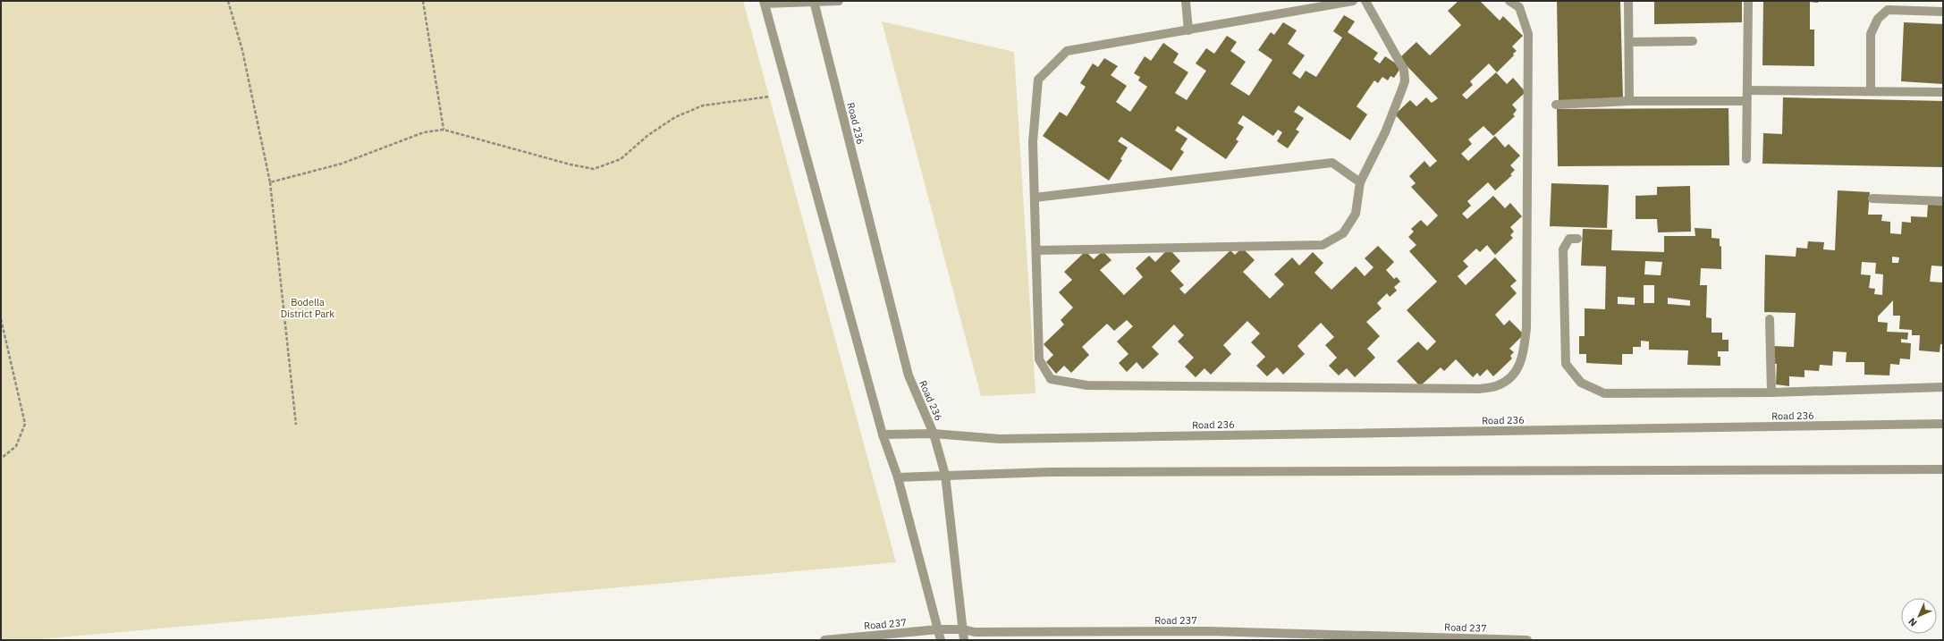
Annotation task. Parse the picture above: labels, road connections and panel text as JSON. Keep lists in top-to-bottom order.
{
  "streets": {
    "street": ["Road 236", "Road 237"]
  },
  "parks": ["Bodella District Park"],
  "north": "bottom left"
}
